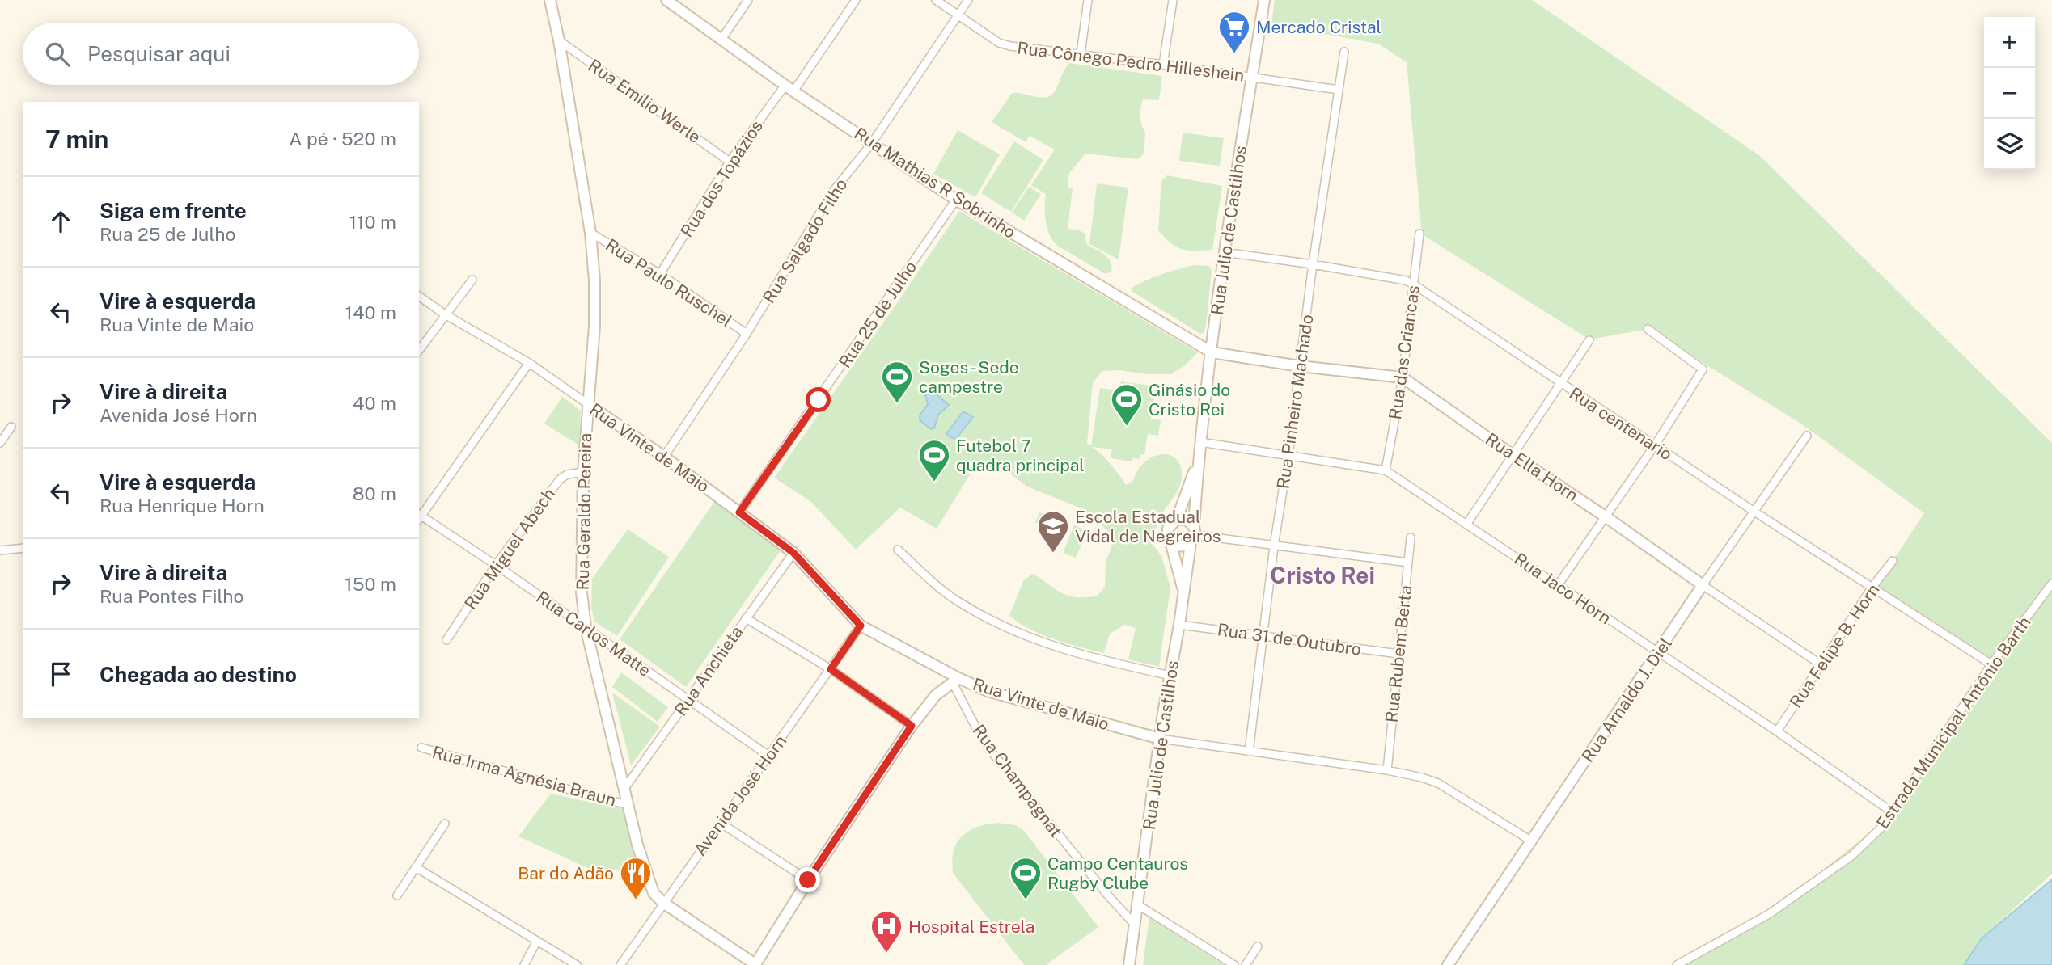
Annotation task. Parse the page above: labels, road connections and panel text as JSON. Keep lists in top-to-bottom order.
{
  "streets": {
    "main road": [
      "Rua Mathias R Sobrinho",
      "Rua Julio de Castilhos",
      "Rua Vinte de Maio",
      "Rua Ella Horn",
      "Rua Geraldo Pereira",
      "Rua Arnaldo J. Diel"
    ],
    "street": [
      "Rua Cônego Pedro Hilleshein",
      "Rua Emílio Werle",
      "Rua dos Topázios",
      "Rua Salgado Filho",
      "Rua Paulo Ruschel",
      "Rua 25 de Julho",
      "Rua das Criancas",
      "Rua Pinheiro Machado",
      "Rua centenario",
      "Rua Miguel Abech",
      "Rua Jaco Horn",
      "Rua Carlos Matte",
      "Rua 31 de Outubro",
      "Rua Felipe B. Horn",
      "Rua Rubem Berta",
      "Rua Anchieta",
      "Estrada Municipal Antônio Barth",
      "Rua Irma Agnésia Braun",
      "Rua Champagnat",
      "Avenida José Horn"
    ]
  },
  "crossings": [
    ["Rua Cônego Pedro Hilleshein", "Rua Julio de Castilhos"],
    ["Rua Cônego Pedro Hilleshein", "Rua Salgado Filho"],
    ["Rua Cônego Pedro Hilleshein", "Rua Pinheiro Machado"],
    ["Rua Emílio Werle", "Rua dos Topázios"],
    ["Rua Emílio Werle", "Rua Geraldo Pereira"],
    ["Rua dos Topázios", "Rua Mathias R Sobrinho"],
    ["Rua dos Topázios", "Rua Paulo Ruschel"],
    ["Rua Mathias R Sobrinho", "Rua Julio de Castilhos"],
    ["Rua Mathias R Sobrinho", "Rua Salgado Filho"],
    ["Rua Mathias R Sobrinho", "Rua 25 de Julho"],
    ["Rua Mathias R Sobrinho", "Rua Ella Horn"],
    ["Rua Julio de Castilhos", "Rua centenario"],
    ["Rua Julio de Castilhos", "Rua Vinte de Maio"],
    ["Rua Julio de Castilhos", "Rua Ella Horn"],
    ["Rua Julio de Castilhos", "Rua Jaco Horn"],
    ["Rua Julio de Castilhos", "Rua 31 de Outubro"],
    ["Rua Julio de Castilhos", "Rua Champagnat"],
    ["Rua Salgado Filho", "Rua Paulo Ruschel"],
    ["Rua Salgado Filho", "Rua Vinte de Maio"],
    ["Rua Paulo Ruschel", "Rua Geraldo Pereira"],
    ["Rua 25 de Julho", "Rua Vinte de Maio"],
    ["Rua das Criancas", "Rua centenario"],
    ["Rua das Criancas", "Rua Ella Horn"],
    ["Rua das Criancas", "Rua Jaco Horn"],
    ["Rua Pinheiro Machado", "Rua centenario"],
    ["Rua Pinheiro Machado", "Rua Vinte de Maio"],
    ["Rua Pinheiro Machado", "Rua Ella Horn"],
    ["Rua Pinheiro Machado", "Rua Jaco Horn"],
    ["Rua Pinheiro Machado", "Rua 31 de Outubro"],
    ["Rua centenario", "Rua Felipe B. Horn"],
    ["Rua centenario", "Rua Arnaldo J. Diel"],
    ["Rua centenario", "Estrada Municipal Antônio Barth"],
    ["Rua Vinte de Maio", "Rua Geraldo Pereira"],
    ["Rua Vinte de Maio", "Rua Rubem Berta"],
    ["Rua Vinte de Maio", "Rua Anchieta"],
    ["Rua Vinte de Maio", "Rua Arnaldo J. Diel"],
    ["Rua Vinte de Maio", "Rua Champagnat"],
    ["Rua Vinte de Maio", "Avenida José Horn"],
    ["Rua Ella Horn", "Rua Felipe B. Horn"],
    ["Rua Ella Horn", "Rua Arnaldo J. Diel"],
    ["Rua Geraldo Pereira", "Rua Miguel Abech"],
    ["Rua Geraldo Pereira", "Rua Carlos Matte"],
    ["Rua Geraldo Pereira", "Rua Anchieta"],
    ["Rua Geraldo Pereira", "Rua Irma Agnésia Braun"],
    ["Rua Geraldo Pereira", "Avenida José Horn"],
    ["Rua Miguel Abech", "Rua Carlos Matte"],
    ["Rua Jaco Horn", "Rua Felipe B. Horn"],
    ["Rua Jaco Horn", "Rua Arnaldo J. Diel"],
    ["Rua Jaco Horn", "Estrada Municipal Antônio Barth"],
    ["Rua Carlos Matte", "Rua Anchieta"],
    ["Rua Carlos Matte", "Avenida José Horn"],
    ["Rua 31 de Outubro", "Rua Rubem Berta"]
  ],
  "districts": ["Cristo Rei"],
  "places": {
    "supermarket": ["Mercado Cristal"],
    "sports": [
      "Soges - Sede campestre",
      "Ginásio do Cristo Rei",
      "Futebol 7 quadra principal",
      "Campo Centauros Rugby Clube"
    ],
    "school or university": ["Escola Estadual Vidal de Negreiros"],
    "restaurant": ["Bar do Adão"],
    "hospital": ["Hospital Estrela"]
  },
  "page": {
    "map_buttons": ["+", "−"],
    "search": "Pesquisar aqui",
    "heading": ["7 min", "A pé · 520 m"],
    "list": [
      ["Siga em frente", "Rua 25 de Julho", "110 m"],
      ["Vire à esquerda", "Rua Vinte de Maio", "140 m"],
      ["Vire à direita", "Avenida José Horn", "40 m"],
      ["Vire à esquerda", "Rua Henrique Horn", "80 m"],
      ["Vire à direita", "Rua Pontes Filho", "150 m"],
      "Chegada ao destino"
    ]
  }
}
